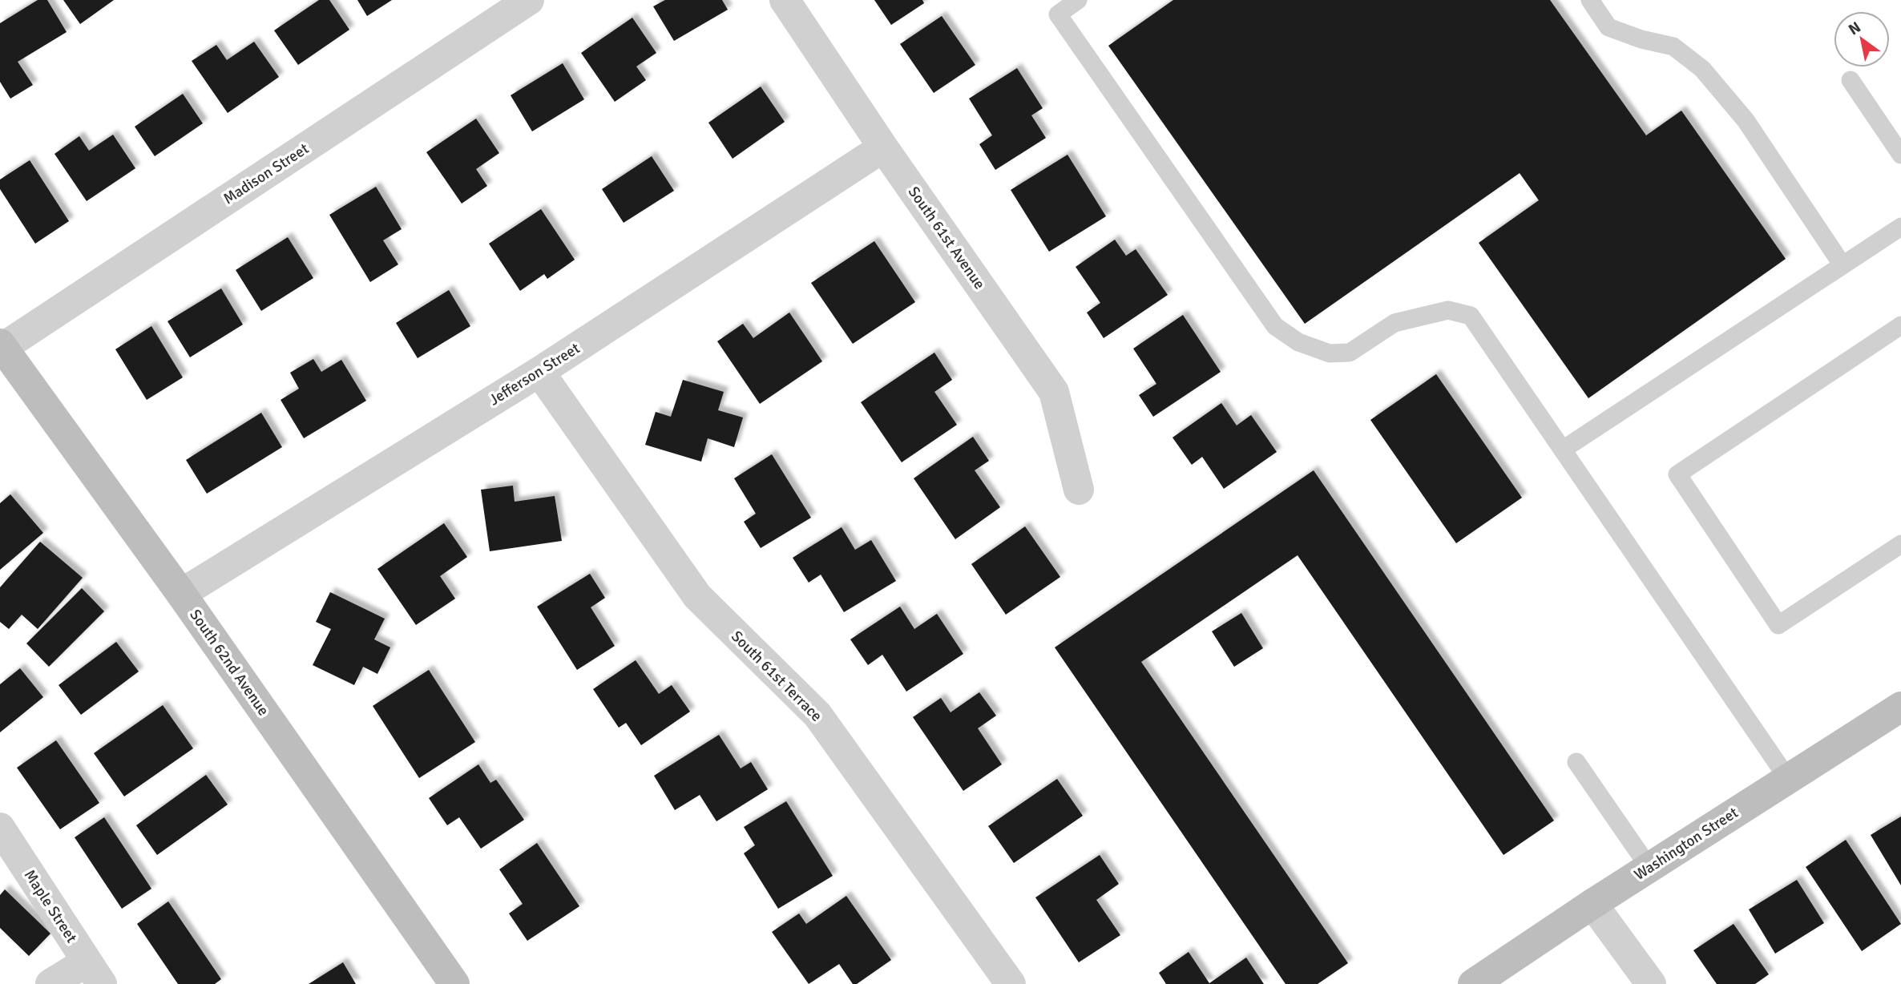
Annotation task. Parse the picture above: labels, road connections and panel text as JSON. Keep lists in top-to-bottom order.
{
  "streets": {
    "street": [
      "Madison Street",
      "South 61st Avenue",
      "Jefferson Street",
      "South 62nd Avenue",
      "South 61st Terrace",
      "Washington Street",
      "Maple Street"
    ]
  },
  "crossings": [
    ["Madison Street", "South 62nd Avenue"],
    ["South 61st Avenue", "Jefferson Street"],
    ["Jefferson Street", "South 62nd Avenue"],
    ["Jefferson Street", "South 61st Terrace"]
  ],
  "north": "top left"
}
